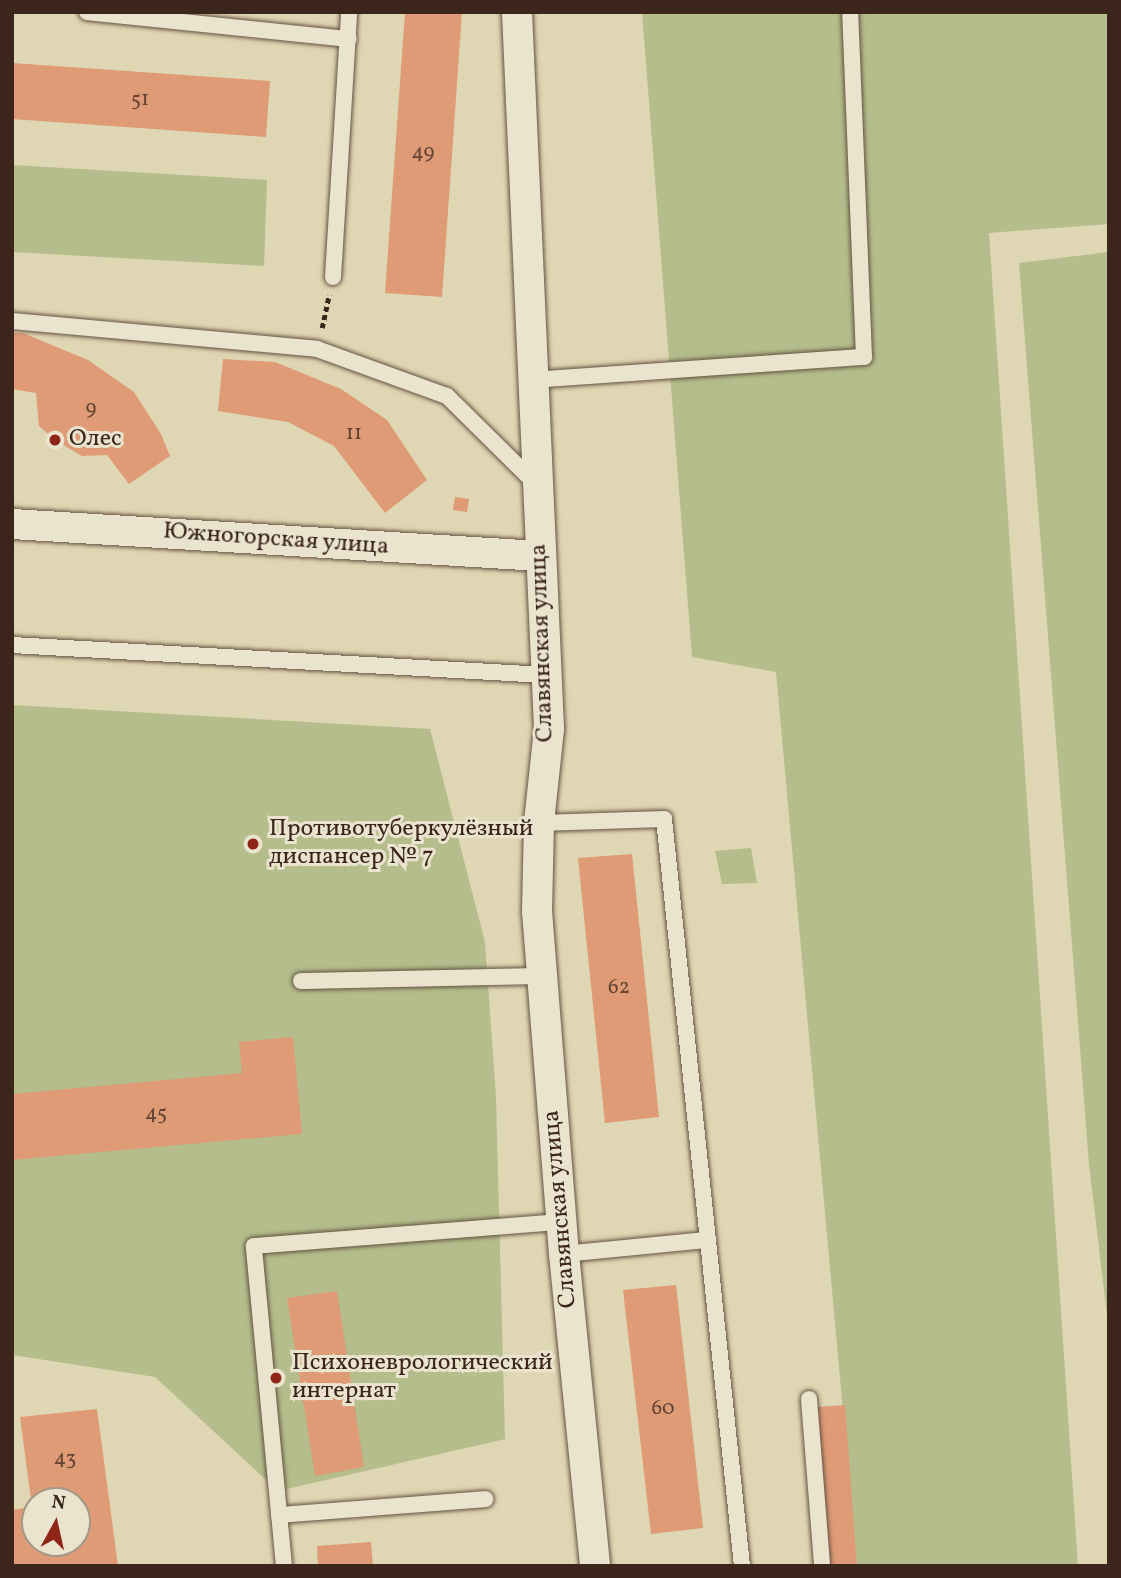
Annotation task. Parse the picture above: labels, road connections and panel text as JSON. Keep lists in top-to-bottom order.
{
  "streets": {
    "street": ["Южногорская улица", "Славянская улица"]
  },
  "crossings": [
    ["Южногорская улица", "Славянская улица"]
  ],
  "places": ["Олес", "Противотуберкулёзный диспансер № 7", "Психоневрологический интернат"],
  "house_numbers": [
    "51",
    "49",
    "9",
    "11",
    "62",
    "45",
    "60",
    "43"
  ],
  "north": "top"
}
